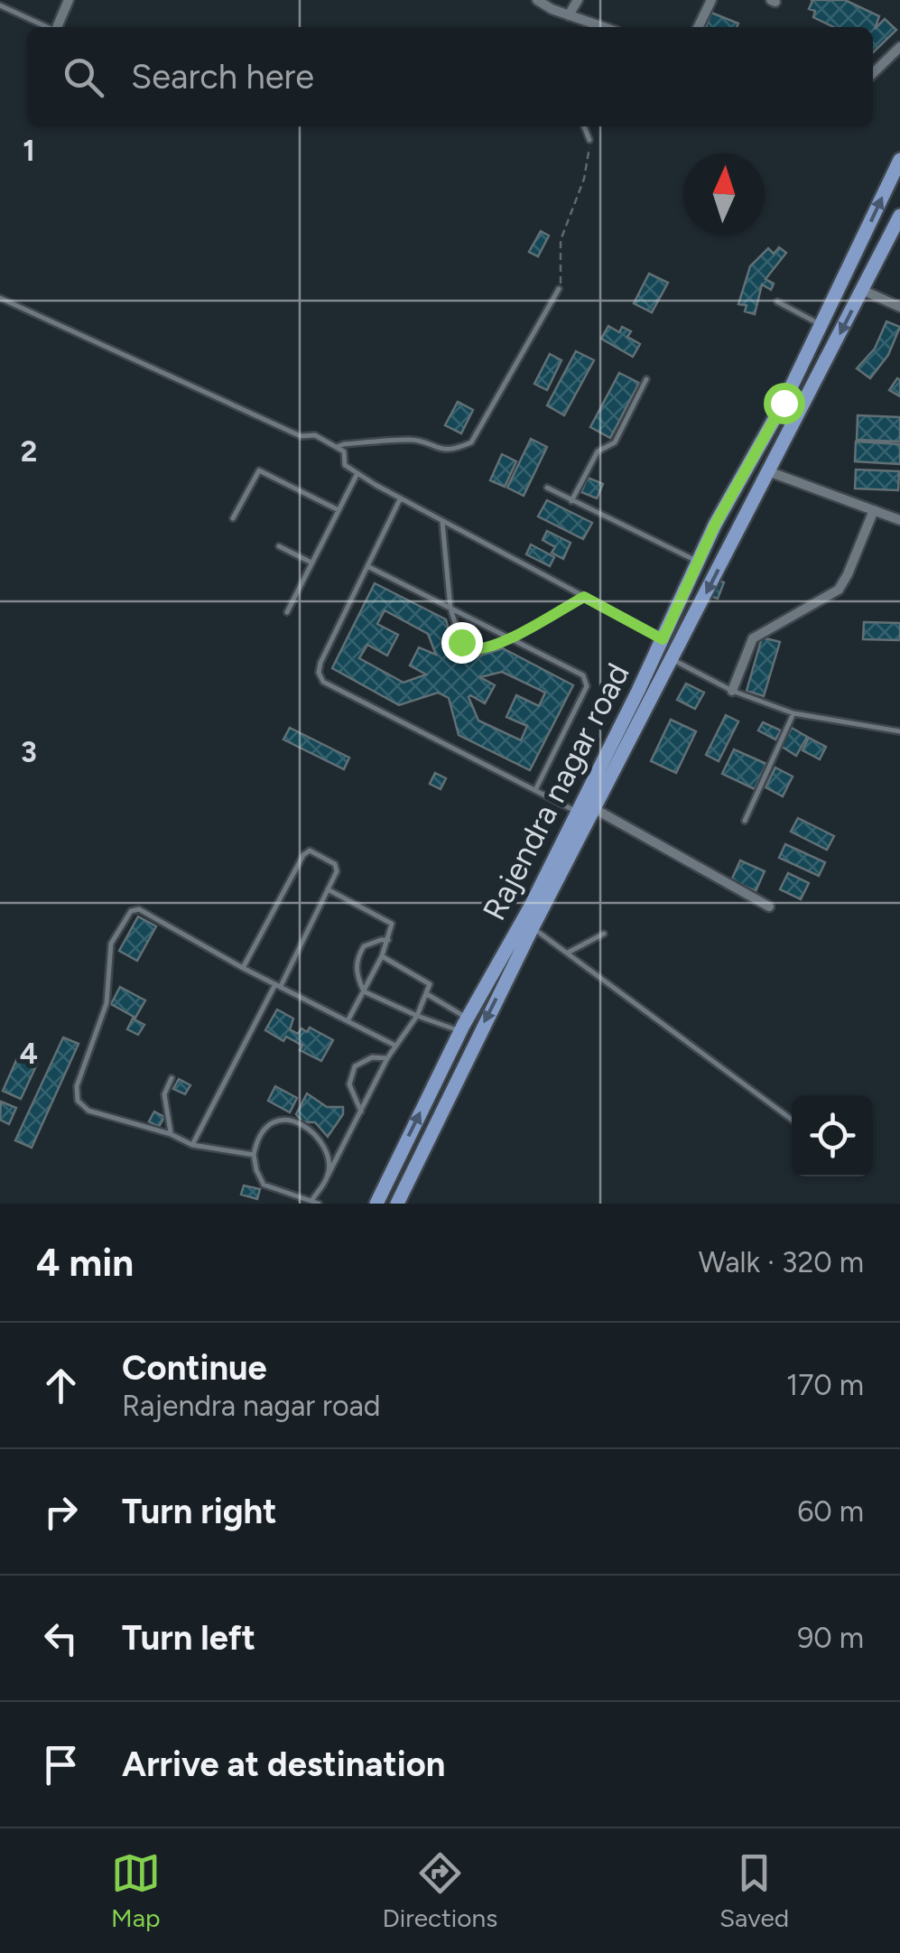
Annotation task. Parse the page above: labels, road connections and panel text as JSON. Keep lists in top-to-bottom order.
{
  "streets": {
    "main road": ["Rajendra nagar road"]
  },
  "north": "top",
  "page": {
    "search": "Search here",
    "heading": ["4 min", "Walk · 320 m"],
    "list": [
      ["Continue", "Rajendra nagar road", "170 m"],
      ["Turn right", "60 m"],
      ["Turn left", "90 m"],
      "Arrive at destination"
    ],
    "nav": ["Map", "Directions", "Saved"]
  },
  "grid": {
    "rows": [
      "1",
      "2",
      "3",
      "4"
    ]
  }
}
